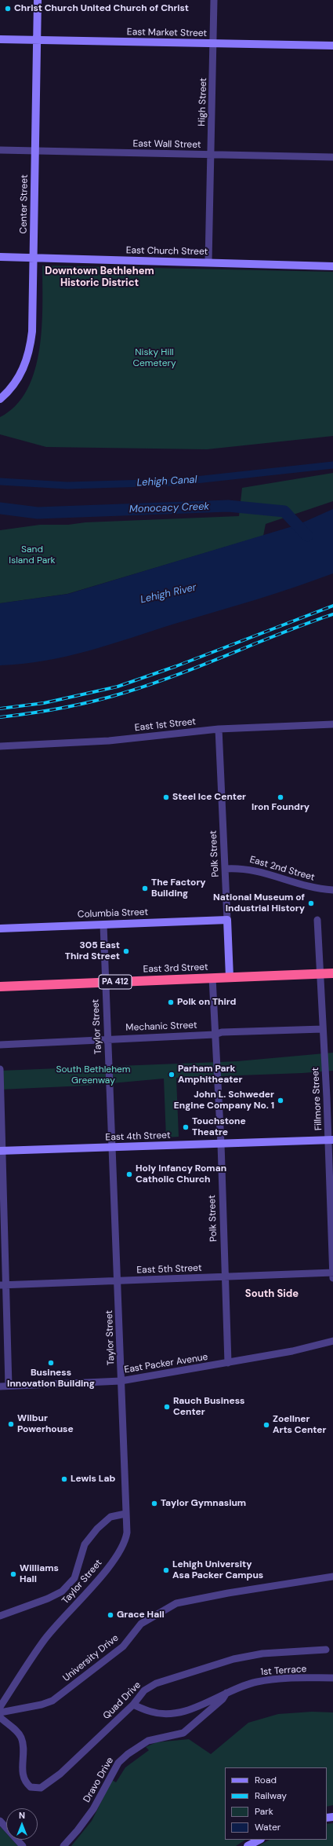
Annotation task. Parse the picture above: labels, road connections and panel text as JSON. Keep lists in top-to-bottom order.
{
  "streets": {
    "highway": ["East 3rd Street", "PA 412"],
    "street": [
      "East Market Street",
      "High Street",
      "East Wall Street",
      "Center Street",
      "East Church Street",
      "East 1st Street",
      "Polk Street",
      "East 2nd Street",
      "Columbia Street",
      "Taylor Street",
      "Mechanic Street",
      "Fillmore Street",
      "East 4th Street",
      "East 5th Street",
      "East Packer Avenue",
      "University Drive",
      "1st Terrace",
      "Quad Drive",
      "Dravo Drive"
    ]
  },
  "crossings": [
    ["East Market Street", "High Street"],
    ["East Market Street", "Center Street"],
    ["High Street", "East Wall Street"],
    ["High Street", "East Church Street"],
    ["East Wall Street", "Center Street"],
    ["Center Street", "East Church Street"],
    ["East 1st Street", "Polk Street"],
    ["Polk Street", "East 2nd Street"],
    ["Polk Street", "Columbia Street"],
    ["Polk Street", "East 3rd Street"],
    ["Polk Street", "Mechanic Street"],
    ["Polk Street", "East 4th Street"],
    ["Polk Street", "East 5th Street"],
    ["Polk Street", "East Packer Avenue"],
    ["Columbia Street", "Taylor Street"],
    ["East 3rd Street", "Taylor Street"],
    ["East 3rd Street", "Fillmore Street"],
    ["Taylor Street", "Mechanic Street"],
    ["Taylor Street", "East 4th Street"],
    ["Taylor Street", "East 5th Street"],
    ["Taylor Street", "East Packer Avenue"],
    ["Mechanic Street", "Fillmore Street"],
    ["Fillmore Street", "East 4th Street"],
    ["Fillmore Street", "East 5th Street"],
    ["1st Terrace", "Quad Drive"],
    ["1st Terrace", "Dravo Drive"]
  ],
  "districts": ["Downtown Bethlehem Historic District", "South Side"],
  "water": ["Lehigh Canal", "Monocacy Creek", "Lehigh River"],
  "parks": ["Nisky Hill Cemetery", "Sand Island Park", "South Bethlehem Greenway"],
  "places": [
    "Christ Church United Church of Christ",
    "Steel Ice Center",
    "Iron Foundry",
    "The Factory Building",
    "National Museum of Industrial History",
    "305 East Third Street",
    "Polk on Third",
    "Parham Park Amphitheater",
    "John L. Schweder Engine Company No. 1",
    "Touchstone Theatre",
    "Holy Infancy Roman Catholic Church",
    "Business Innovation Building",
    "Rauch Business Center",
    "Wilbur Powerhouse",
    "Zoellner Arts Center",
    "Lewis Lab",
    "Taylor Gymnasium",
    "Lehigh University Asa Packer Campus",
    "Williams Hall",
    "Grace Hall"
  ],
  "legend": [
    "Road",
    "Railway",
    "Park",
    "Water"
  ],
  "north": "top"
}
